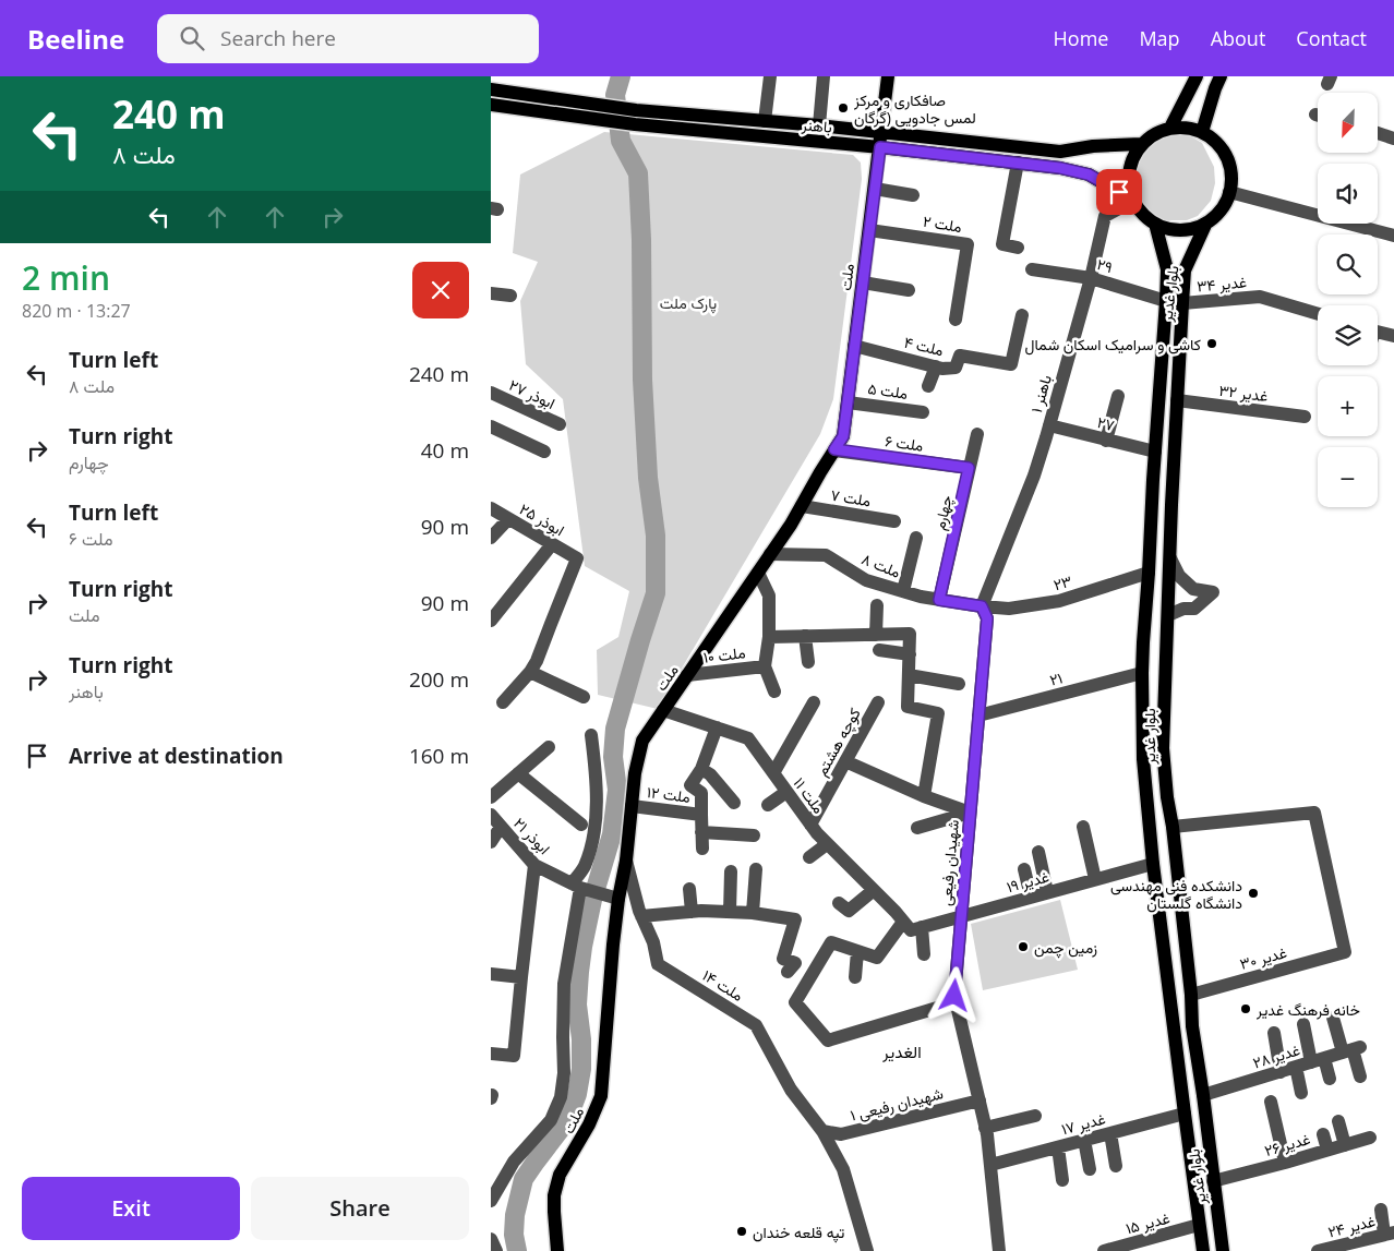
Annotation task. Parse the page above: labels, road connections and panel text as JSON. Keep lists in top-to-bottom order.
{
  "streets": {
    "main road": ["باهنر", "ملت", "بلوار غدیر"],
    "street": [
      "۲ ملت",
      "۲۹",
      "۳۴ غدیر",
      "۴ ملت",
      "۵ ملت",
      "۳۲ غدیر",
      "ابوذر ۲۷",
      "باهنر ۱",
      "۲۷",
      "۶ ملت",
      "۷ ملت",
      "چهارم",
      "ابوذر ۲۵",
      "۸ ملت",
      "۲۳",
      "ملت ۱۰",
      "۲۱",
      "کوچه هشتم",
      "۱۲ ملت",
      "۱۱ ملت",
      "۲۱ ابوذر",
      "شهیدان رفیعی",
      "۱۹ غدیر",
      "غدیر ۳۰",
      "۱۴ ملت",
      "۲۸ غدیر",
      "۱ شهیدان رفیعی",
      "۱۷ غدیر",
      "۲۶ غدیر",
      "۱۵ غدیر",
      "۲۴ غدیر"
    ]
  },
  "crossings": [
    ["باهنر", "ملت"],
    ["باهنر", "بلوار غدیر"],
    ["باهنر", "باهنر ۱"],
    ["۲ ملت", "ملت"],
    ["۲۹", "بلوار غدیر"],
    ["۲۹", "باهنر ۱"],
    ["ملت", "۴ ملت"],
    ["ملت", "۵ ملت"],
    ["ملت", "۶ ملت"],
    ["ملت", "۷ ملت"],
    ["ملت", "۸ ملت"],
    ["ملت", "ملت ۱۰"],
    ["ملت", "۱۲ ملت"],
    ["ملت", "۱۱ ملت"],
    ["ملت", "۲۱ ابوذر"],
    ["ملت", "۱۴ ملت"],
    ["۳۴ غدیر", "بلوار غدیر"],
    ["بلوار غدیر", "۳۲ غدیر"],
    ["بلوار غدیر", "باهنر ۱"],
    ["بلوار غدیر", "۲۷"],
    ["بلوار غدیر", "۲۳"],
    ["بلوار غدیر", "۲۱"],
    ["بلوار غدیر", "۱۹ غدیر"],
    ["بلوار غدیر", "غدیر ۳۰"],
    ["بلوار غدیر", "۲۸ غدیر"],
    ["بلوار غدیر", "۱۷ غدیر"],
    ["بلوار غدیر", "۲۶ غدیر"],
    ["بلوار غدیر", "۱۵ غدیر"],
    ["باهنر ۱", "۲۷"],
    ["باهنر ۱", "۸ ملت"],
    ["باهنر ۱", "۲۳"],
    ["باهنر ۱", "شهیدان رفیعی"],
    ["۶ ملت", "چهارم"],
    ["چهارم", "۸ ملت"],
    ["۸ ملت", "۲۳"],
    ["۸ ملت", "شهیدان رفیعی"],
    ["۲۳", "شهیدان رفیعی"],
    ["۲۱", "شهیدان رفیعی"],
    ["کوچه هشتم", "۱۱ ملت"],
    ["۱۱ ملت", "۱۹ غدیر"],
    ["شهیدان رفیعی", "۱۹ غدیر"],
    ["شهیدان رفیعی", "۱ شهیدان رفیعی"],
    ["شهیدان رفیعی", "۱۷ غدیر"],
    ["۱۴ ملت", "۱ شهیدان رفیعی"]
  ],
  "districts": ["الغدیر"],
  "parks": ["پارک ملت"],
  "places": [
    "صافکاری و مرکز لمس جادویی (گرگان",
    "کاشی و سرامیک اسکان شمال",
    "دانشکده فنی مهندسی دانشگاه گلستان",
    "زمین چمن",
    "خانه فرهنگ غدیر",
    "تپه قلعه خندان"
  ],
  "north": "bottom left",
  "page": {
    "header": "Beeline",
    "search": "Search here",
    "nav": [
      "Home",
      "Map",
      "About",
      "Contact"
    ],
    "turn": ["240 m", "۸ ملت"],
    "map_buttons": ["+", "−"],
    "heading": ["2 min", "820 m · 13:27"],
    "list": [
      {
        "name": "Turn left",
        "note": "۸ ملت",
        "value": "240 m"
      },
      {
        "name": "Turn right",
        "note": "چهارم",
        "value": "40 m"
      },
      {
        "name": "Turn left",
        "note": "۶ ملت",
        "value": "90 m"
      },
      {
        "name": "Turn right",
        "note": "ملت",
        "value": "90 m"
      },
      {
        "name": "Turn right",
        "note": "باهنر",
        "value": "200 m"
      },
      {
        "name": "Arrive at destination",
        "value": "160 m"
      }
    ],
    "buttons": ["Exit", "Share"]
  }
}
